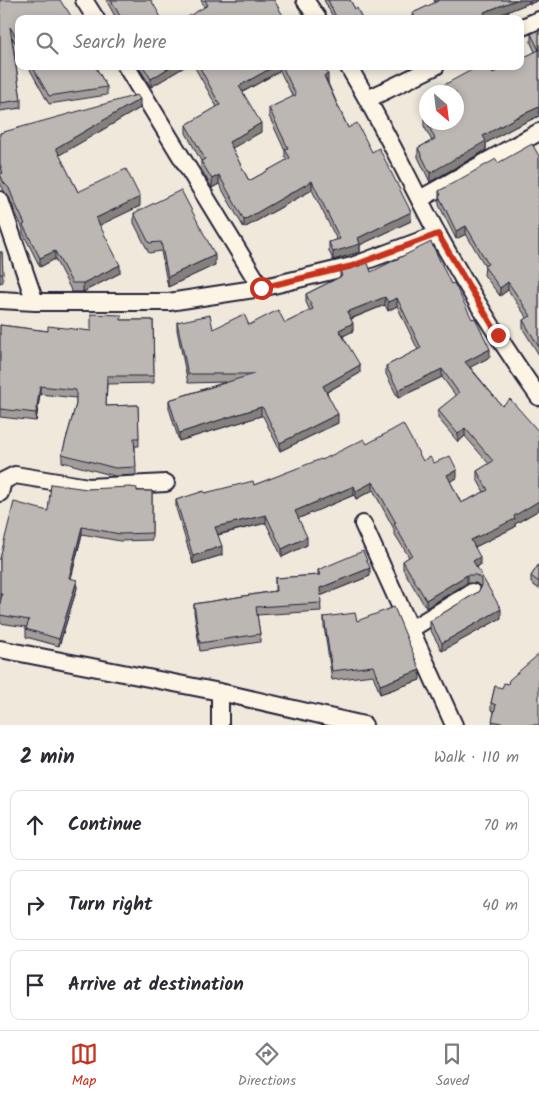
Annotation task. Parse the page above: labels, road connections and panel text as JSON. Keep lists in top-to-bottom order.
{
  "north": "bottom right",
  "page": {
    "search": "Search here",
    "heading": ["2 min", "Walk · 110 m"],
    "list": [
      ["Continue", "70 m"],
      ["Turn right", "40 m"],
      "Arrive at destination"
    ],
    "nav": ["Map", "Directions", "Saved"]
  }
}
